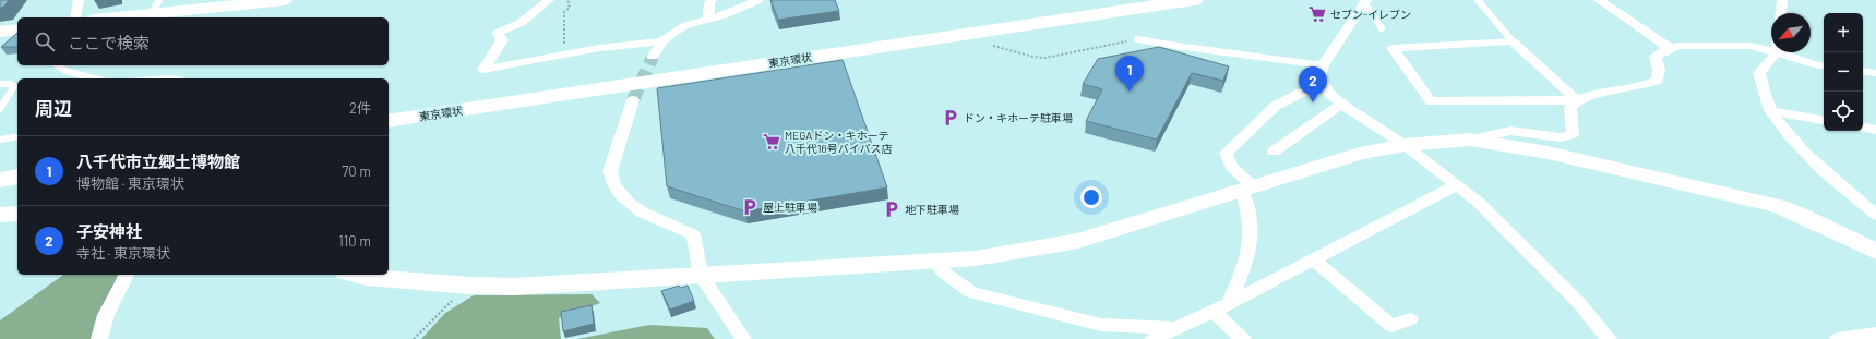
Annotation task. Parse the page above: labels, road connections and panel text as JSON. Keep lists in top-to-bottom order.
{
  "streets": {
    "highway": ["東京環状"]
  },
  "places": {
    "supermarket": ["セブン-イレブン", "MEGAドン・キホーテ 八千代16号バイパス店"],
    "parking": ["ドン・キホーテ駐車場", "屋上駐車場", "地下駐車場"]
  },
  "north": "bottom left",
  "page": {
    "map_buttons": ["+", "−"],
    "search": "ここで検索",
    "pins": ["1", "2"],
    "heading": ["周辺", "2件"],
    "list": [
      {
        "mark": "1",
        "name": "八千代市立郷土博物館",
        "note": "博物館 · 東京環状",
        "value": "70 m"
      },
      {
        "mark": "2",
        "name": "子安神社",
        "note": "寺社 · 東京環状",
        "value": "110 m"
      }
    ]
  }
}
